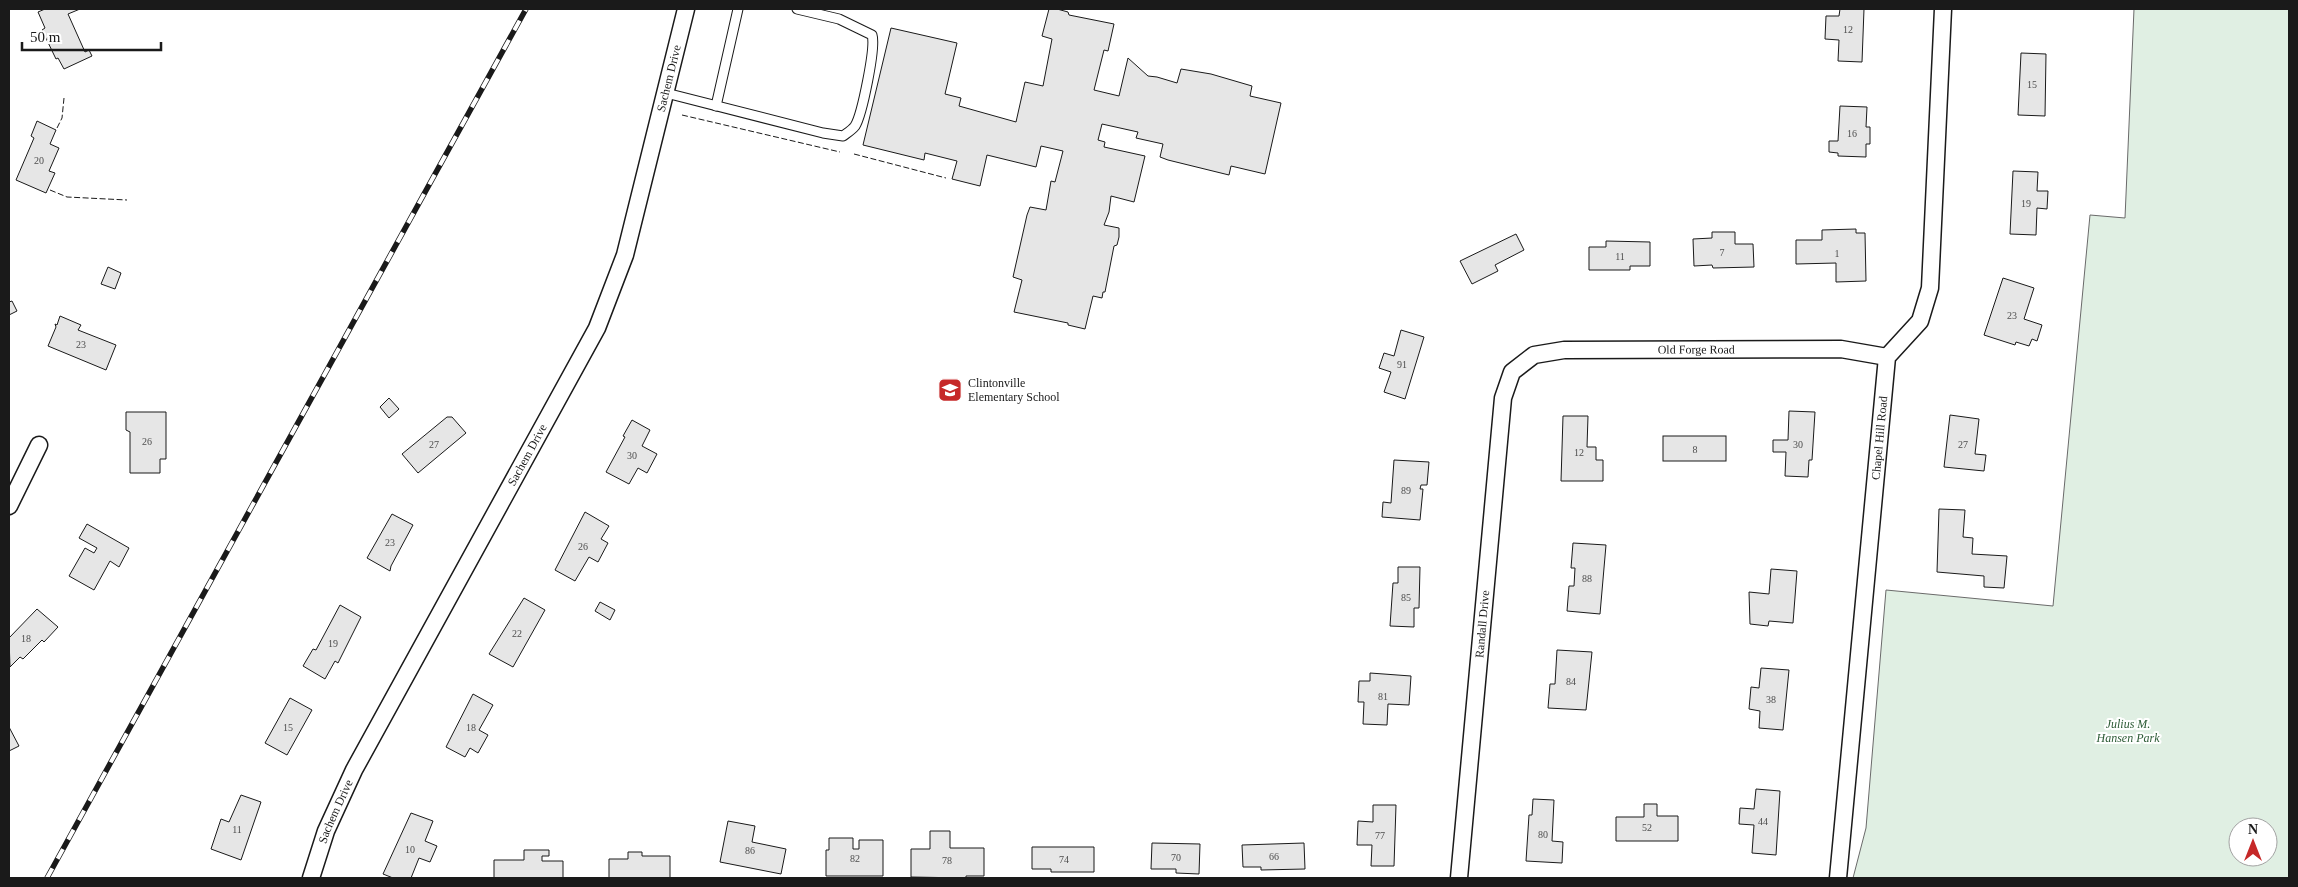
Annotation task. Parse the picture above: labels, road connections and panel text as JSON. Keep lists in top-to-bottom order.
{
  "streets": {
    "street": [
      "Sachem Drive",
      "Old Forge Road",
      "Chapel Hill Road",
      "Randall Drive"
    ]
  },
  "crossings": [
    ["Old Forge Road", "Chapel Hill Road"],
    ["Old Forge Road", "Randall Drive"]
  ],
  "parks": ["Julius M. Hansen Park"],
  "places": {
    "school or university": ["Clintonville Elementary School"]
  },
  "house_numbers": [
    "12",
    "15",
    "16",
    "20",
    "19",
    "7",
    "1",
    "11",
    "23",
    "23",
    "91",
    "26",
    "27",
    "30",
    "27",
    "8",
    "12",
    "30",
    "89",
    "23",
    "26",
    "88",
    "85",
    "22",
    "18",
    "19",
    "84",
    "81",
    "38",
    "15",
    "18",
    "44",
    "52",
    "11",
    "80",
    "77",
    "10",
    "86",
    "66",
    "70",
    "82",
    "74",
    "78"
  ],
  "scale_bar": "50 m",
  "north": "top"
}
